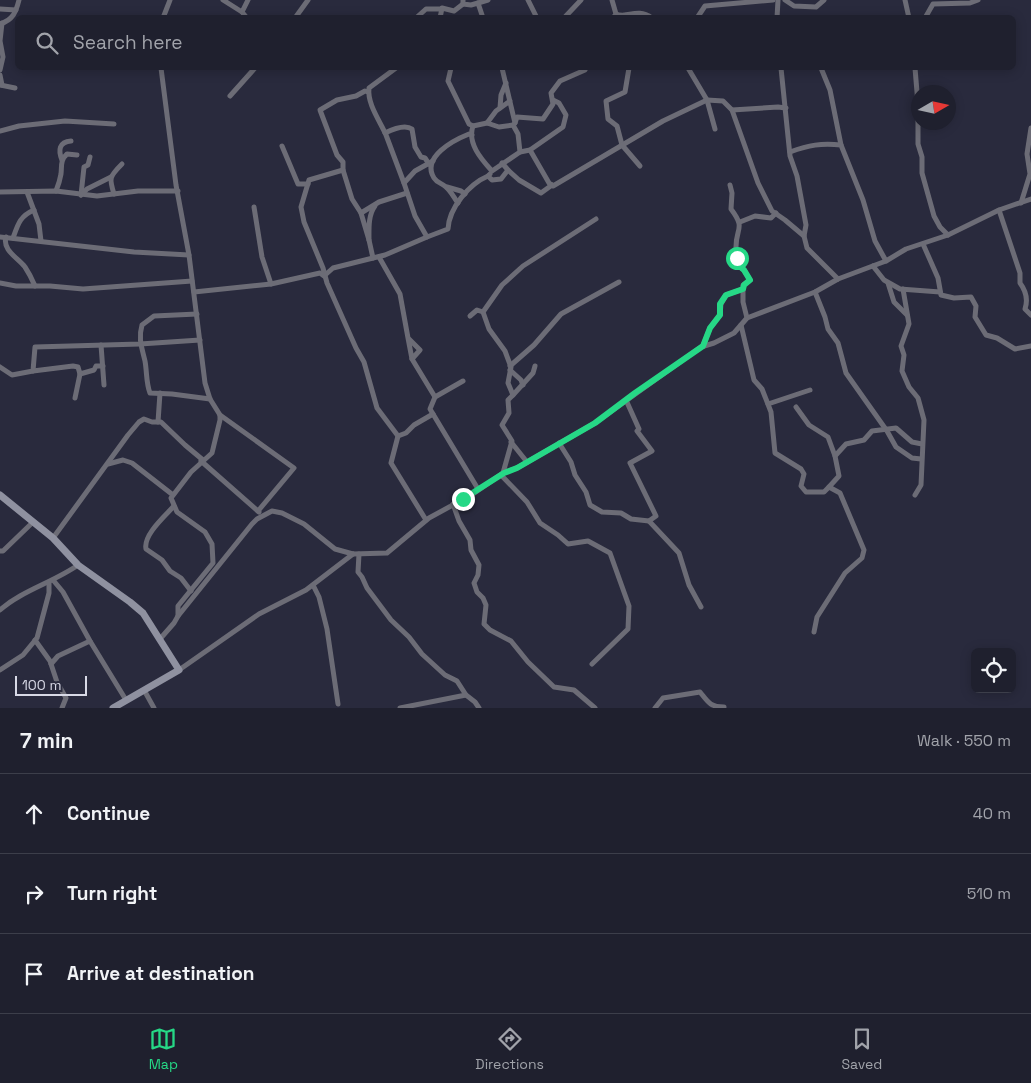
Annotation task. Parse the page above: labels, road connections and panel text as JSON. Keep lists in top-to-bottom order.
{
  "scale_bar": "100 m",
  "north": "right",
  "page": {
    "search": "Search here",
    "scale": "100 m",
    "heading": ["7 min", "Walk · 550 m"],
    "list": [
      ["Continue", "40 m"],
      ["Turn right", "510 m"],
      "Arrive at destination"
    ],
    "nav": ["Map", "Directions", "Saved"]
  }
}
